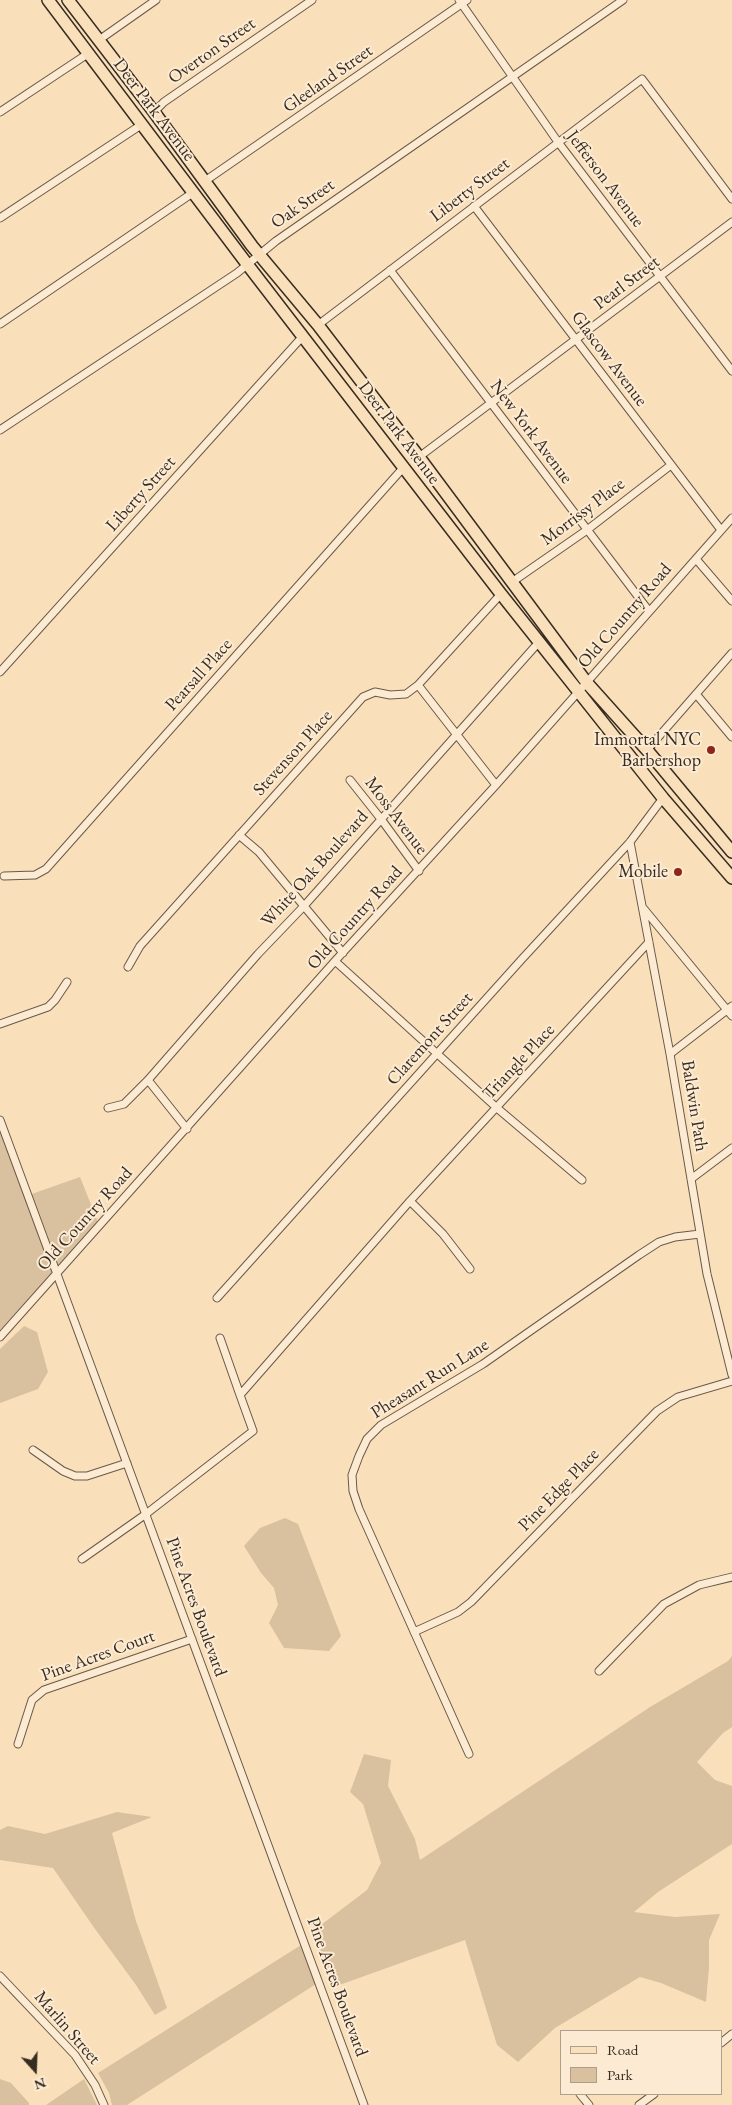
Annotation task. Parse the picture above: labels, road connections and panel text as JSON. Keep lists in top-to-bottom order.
{
  "streets": {
    "main road": ["Deer Park Avenue"],
    "street": [
      "Overton Street",
      "Gleeland Street",
      "Jefferson Avenue",
      "Liberty Street",
      "Oak Street",
      "Pearl Street",
      "Glascow Avenue",
      "New York Avenue",
      "Morrissy Place",
      "Old Country Road",
      "Pearsall Place",
      "Stevenson Place",
      "Moss Avenue",
      "White Oak Boulevard",
      "Claremont Street",
      "Triangle Place",
      "Baldwin Path",
      "Pheasant Run Lane",
      "Pine Edge Place",
      "Pine Acres Boulevard",
      "Pine Acres Court",
      "Marlin Street"
    ]
  },
  "crossings": [
    ["Overton Street", "Deer Park Avenue"],
    ["Gleeland Street", "Deer Park Avenue"],
    ["Gleeland Street", "Jefferson Avenue"],
    ["Deer Park Avenue", "Liberty Street"],
    ["Deer Park Avenue", "Oak Street"],
    ["Deer Park Avenue", "Pearl Street"],
    ["Deer Park Avenue", "Morrissy Place"],
    ["Deer Park Avenue", "Old Country Road"],
    ["Deer Park Avenue", "Pearsall Place"],
    ["Deer Park Avenue", "Stevenson Place"],
    ["Deer Park Avenue", "White Oak Boulevard"],
    ["Deer Park Avenue", "Claremont Street"],
    ["Jefferson Avenue", "Liberty Street"],
    ["Jefferson Avenue", "Oak Street"],
    ["Jefferson Avenue", "Pearl Street"],
    ["Liberty Street", "Glascow Avenue"],
    ["Liberty Street", "New York Avenue"],
    ["Pearl Street", "Glascow Avenue"],
    ["Pearl Street", "New York Avenue"],
    ["Glascow Avenue", "Morrissy Place"],
    ["Glascow Avenue", "Old Country Road"],
    ["New York Avenue", "Morrissy Place"],
    ["New York Avenue", "Old Country Road"],
    ["Old Country Road", "Moss Avenue"],
    ["Old Country Road", "Pine Acres Boulevard"],
    ["Moss Avenue", "White Oak Boulevard"],
    ["Claremont Street", "Baldwin Path"],
    ["Triangle Place", "Baldwin Path"],
    ["Baldwin Path", "Pheasant Run Lane"],
    ["Pheasant Run Lane", "Pine Edge Place"],
    ["Pine Acres Boulevard", "Pine Acres Court"]
  ],
  "places": ["Immortal NYC Barbershop", "Mobile"],
  "legend": ["Road", "Park"],
  "north": "bottom"
}
